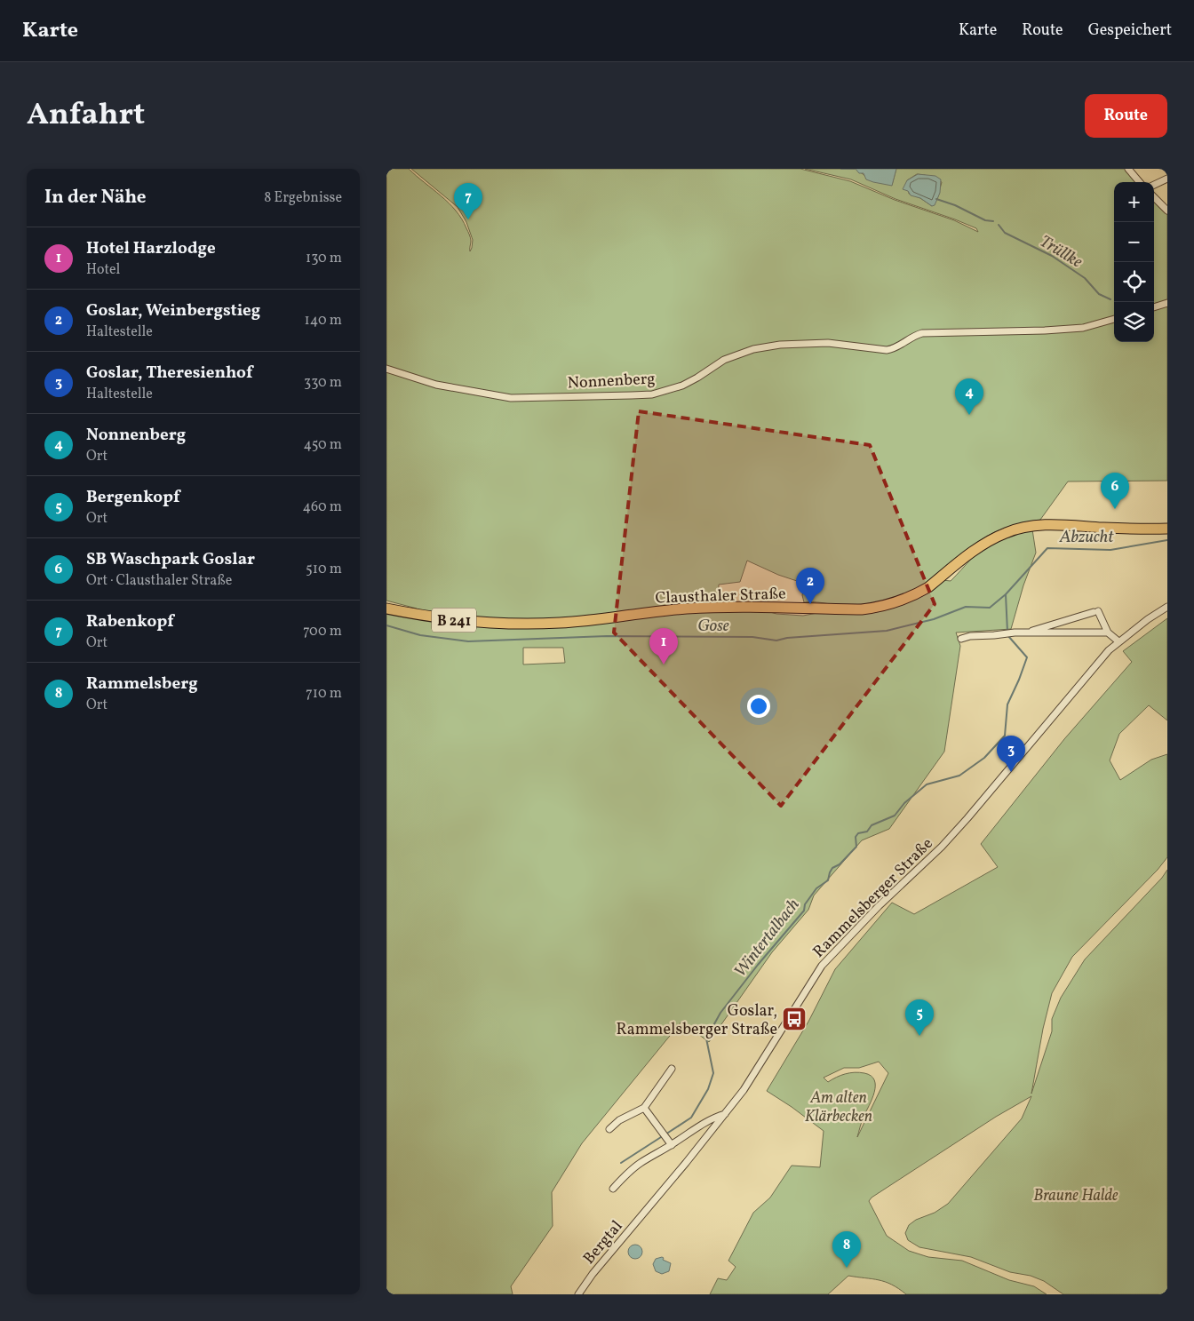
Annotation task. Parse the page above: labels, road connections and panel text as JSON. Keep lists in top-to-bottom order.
{
  "streets": {
    "main road": ["Clausthaler Straße", "B 241"],
    "street": ["Nonnenberg", "Rammelsberger Straße", "Bergtal"]
  },
  "crossings": [
    ["Rammelsberger Straße", "Bergtal"]
  ],
  "water": [
    "Trüllke",
    "Abzucht",
    "Gose",
    "Wintertalbach"
  ],
  "parks": ["Am alten Klärbecken", "Braune Halde"],
  "places": {
    "bus stop": ["Goslar, Rammelsberger Straße"]
  },
  "page": {
    "header": "Karte",
    "nav": ["Karte", "Route", "Gespeichert"],
    "title": "Anfahrt",
    "buttons": "Route",
    "heading": ["In der Nähe", "8 Ergebnisse"],
    "map_buttons": ["+", "−"],
    "pins": [
      "7",
      "4",
      "6",
      "2",
      "1",
      "3",
      "5",
      "8"
    ],
    "list": [
      {
        "mark": "1",
        "name": "Hotel Harzlodge",
        "note": "Hotel",
        "value": "130 m"
      },
      {
        "mark": "2",
        "name": "Goslar, Weinbergstieg",
        "note": "Haltestelle",
        "value": "140 m"
      },
      {
        "mark": "3",
        "name": "Goslar, Theresienhof",
        "note": "Haltestelle",
        "value": "330 m"
      },
      {
        "mark": "4",
        "name": "Nonnenberg",
        "note": "Ort",
        "value": "450 m"
      },
      {
        "mark": "5",
        "name": "Bergenkopf",
        "note": "Ort",
        "value": "460 m"
      },
      {
        "mark": "6",
        "name": "SB Waschpark Goslar",
        "note": "Ort · Clausthaler Straße",
        "value": "510 m"
      },
      {
        "mark": "7",
        "name": "Rabenkopf",
        "note": "Ort",
        "value": "700 m"
      },
      {
        "mark": "8",
        "name": "Rammelsberg",
        "note": "Ort",
        "value": "710 m"
      }
    ]
  }
}
